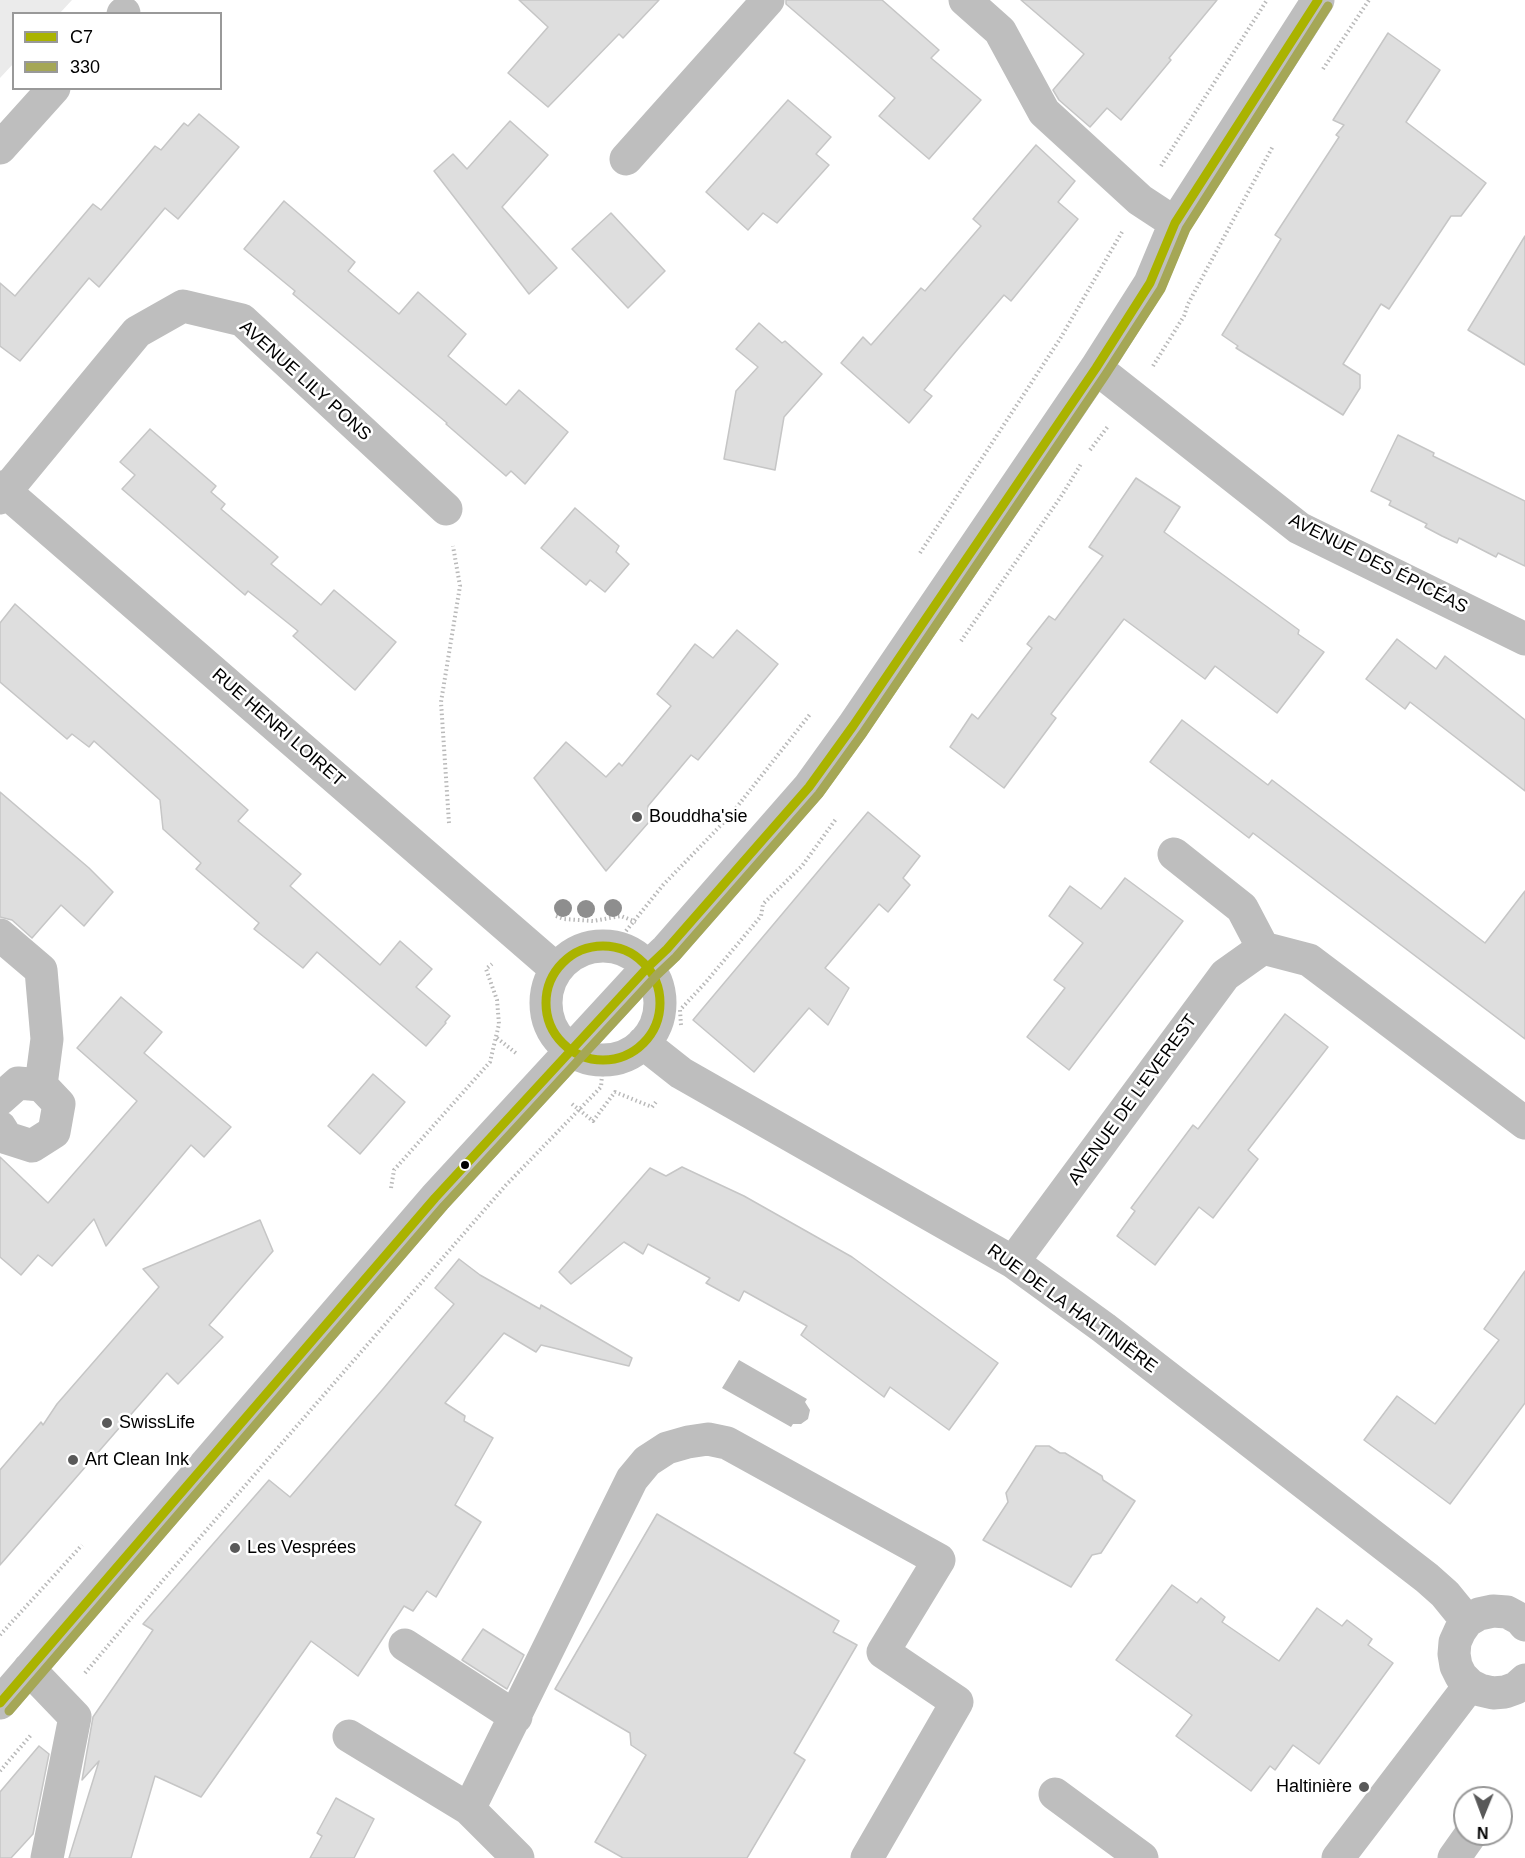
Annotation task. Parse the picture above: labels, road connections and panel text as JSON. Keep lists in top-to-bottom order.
{
  "streets": {
    "street": [
      "AVENUE LILY PONS",
      "AVENUE DES ÉPICÉAS",
      "RUE HENRI LOIRET",
      "AVENUE DE L'EVEREST",
      "RUE DE LA HALTINIÈRE"
    ]
  },
  "crossings": [
    ["AVENUE LILY PONS", "RUE HENRI LOIRET"],
    ["AVENUE DE L'EVEREST", "RUE DE LA HALTINIÈRE"]
  ],
  "places": [
    "Bouddha'sie",
    "SwissLife",
    "Art Clean Ink",
    "Les Vesprées",
    "Haltinière"
  ],
  "lines": ["transit line C7", "transit line 330"],
  "legend": ["C7", "330"],
  "north": "bottom"
}
